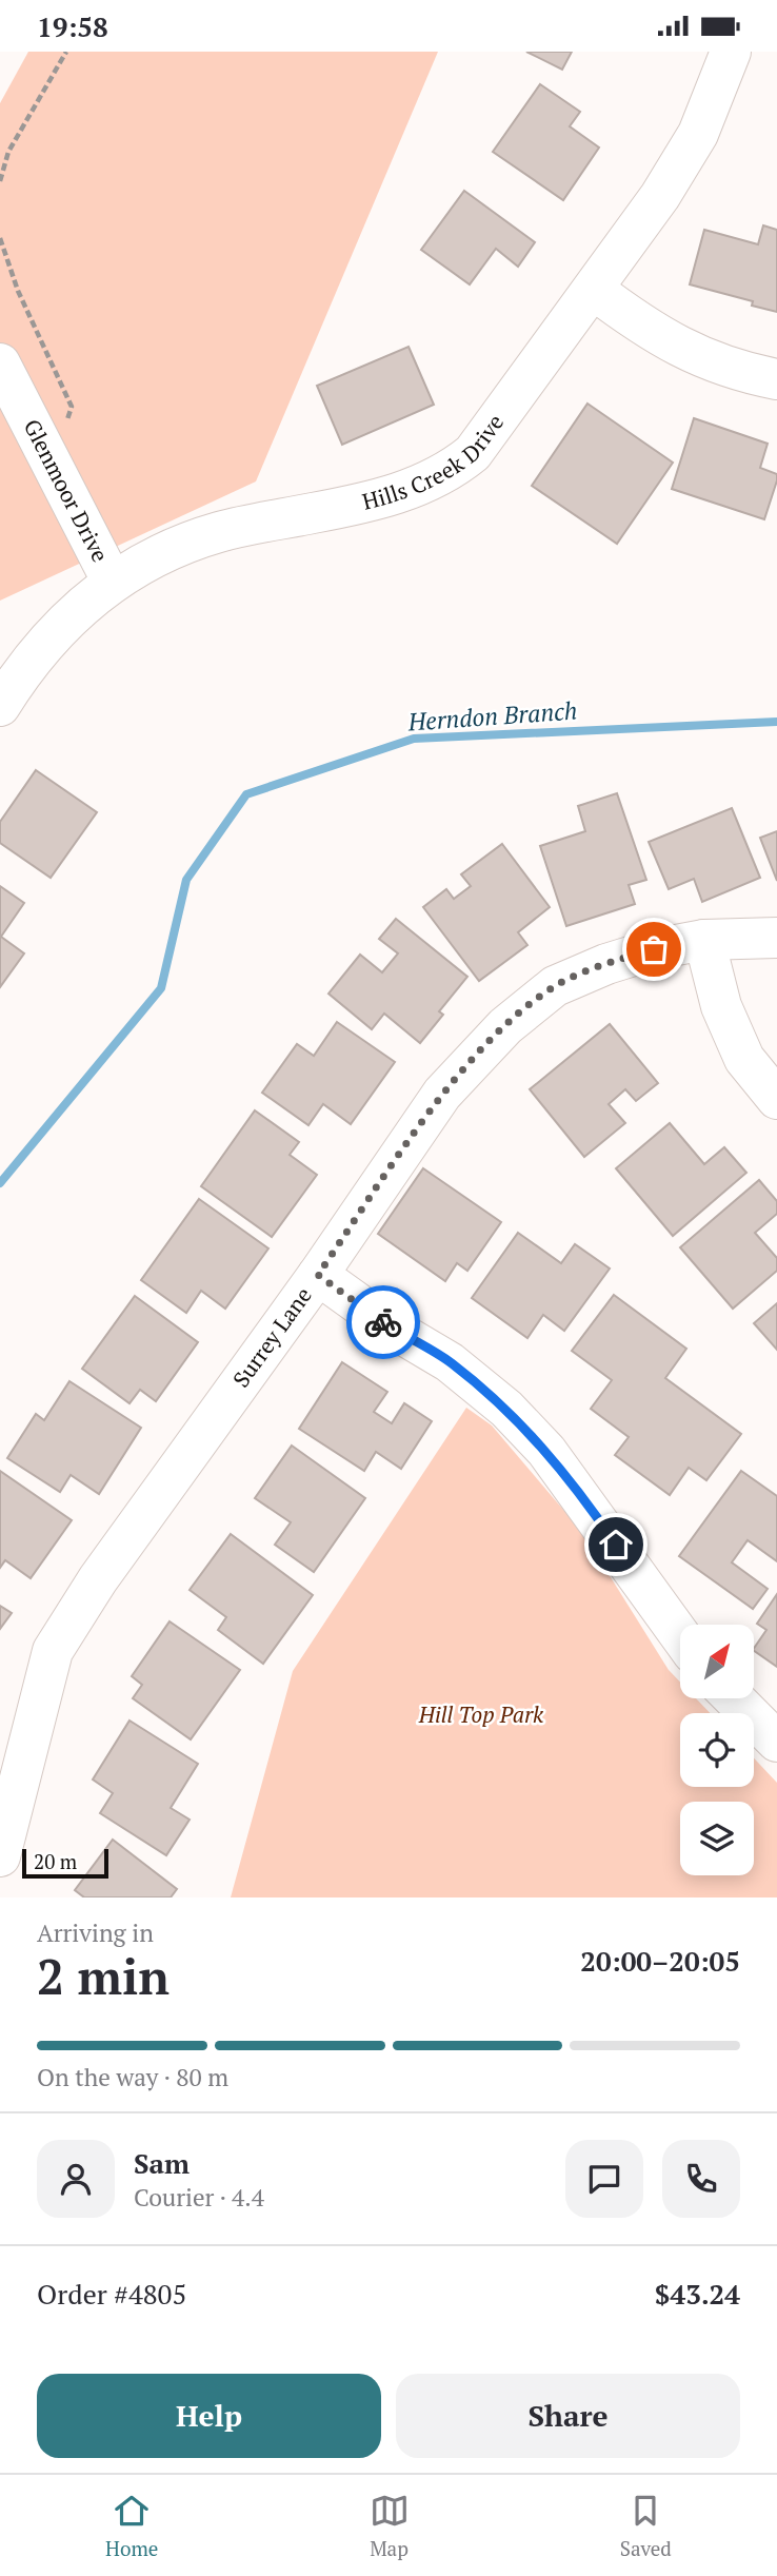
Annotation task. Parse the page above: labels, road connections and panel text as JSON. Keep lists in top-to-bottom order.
{
  "streets": {
    "street": ["Hills Creek Drive", "Glenmoor Drive", "Surrey Lane"]
  },
  "crossings": [
    ["Hills Creek Drive", "Glenmoor Drive"]
  ],
  "water": ["Herndon Branch"],
  "parks": ["Hill Top Park"],
  "scale_bar": "20 m",
  "north": "top right",
  "page": {
    "status": "19:58",
    "scale": "20 m",
    "heading": ["2 min", "Arriving in", "20:00–20:05"],
    "panel": [
      "Sam",
      "Courier · 4.4",
      "Order #4805",
      "$43.24"
    ],
    "bar": "On the way · 80 m",
    "buttons": ["Help", "Share"],
    "tabs": ["Home", "Map", "Saved"]
  }
}
